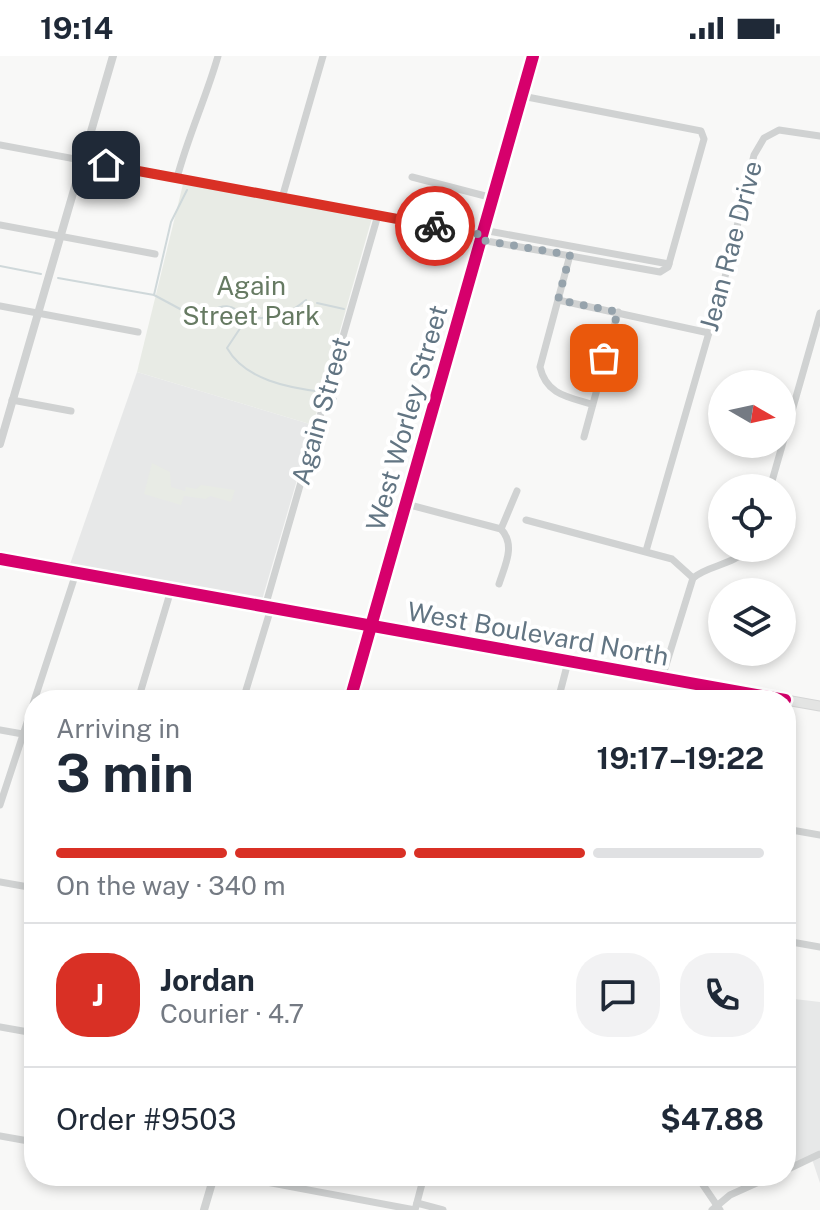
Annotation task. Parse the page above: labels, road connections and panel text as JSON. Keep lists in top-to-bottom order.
{
  "streets": {
    "main road": ["West Boulevard North"],
    "street": ["Jean Rae Drive", "Again Street", "West Worley Street"]
  },
  "crossings": [
    ["Again Street", "West Boulevard North"],
    ["West Worley Street", "West Boulevard North"]
  ],
  "parks": ["Again Street Park"],
  "north": "right",
  "page": {
    "status": "19:14",
    "heading": ["3 min", "Arriving in", "19:17–19:22"],
    "panel": [
      "Jordan",
      "Courier · 4.7",
      "Order #9503",
      "$47.88"
    ],
    "bar": "On the way · 340 m",
    "round": "J"
  }
}
